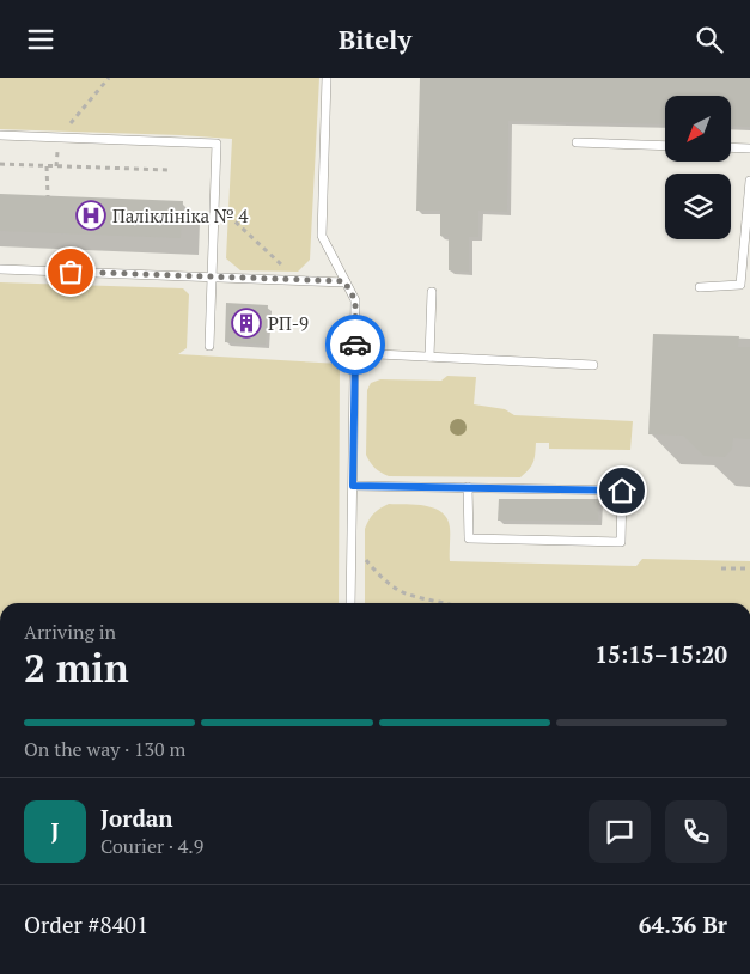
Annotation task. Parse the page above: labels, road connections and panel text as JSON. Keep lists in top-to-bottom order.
{
  "places": {
    "hospital": ["Паліклініка № 4"],
    "building": ["РП-9"]
  },
  "north": "bottom left",
  "page": {
    "header": "Bitely",
    "heading": ["2 min", "Arriving in", "15:15–15:20"],
    "panel": [
      "Jordan",
      "Courier · 4.9",
      "Order #8401",
      "64.36 Br"
    ],
    "bar": "On the way · 130 m",
    "round": "J"
  }
}
